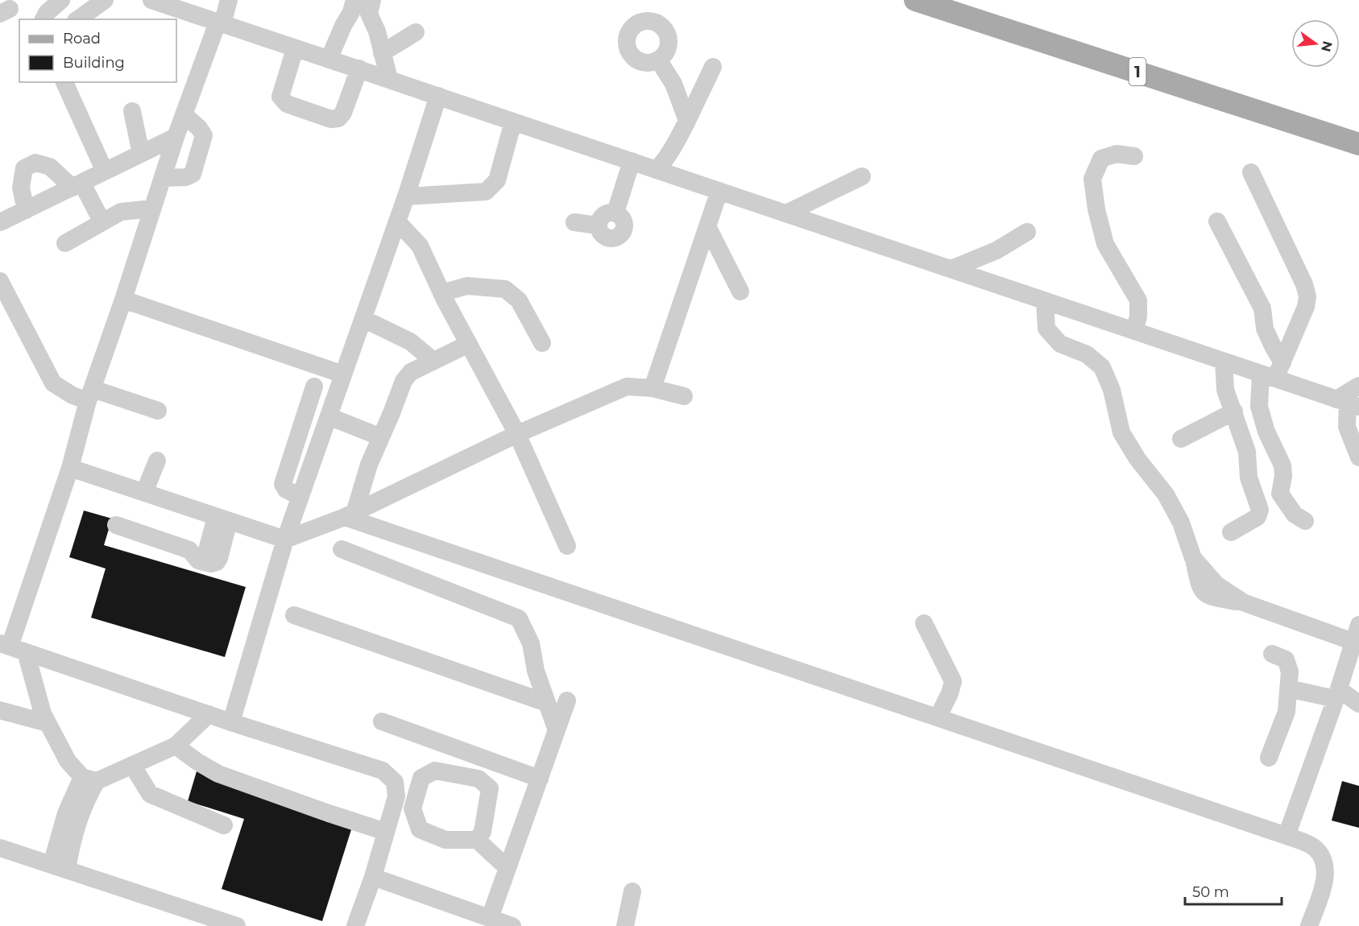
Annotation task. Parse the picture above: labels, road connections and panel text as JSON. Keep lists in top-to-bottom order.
{
  "streets": {
    "main road": ["1"]
  },
  "legend": ["Road", "Building"],
  "scale_bar": "50 m",
  "north": "right"
}
